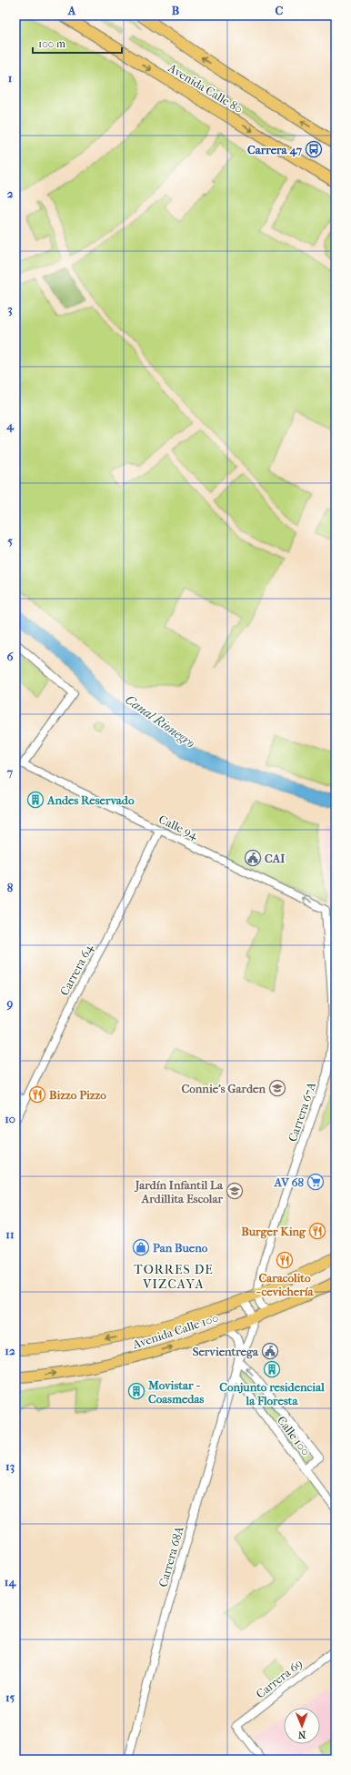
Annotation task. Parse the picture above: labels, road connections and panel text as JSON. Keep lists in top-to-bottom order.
{
  "streets": {
    "highway": ["Avenida Calle 80"],
    "main road": ["Avenida Calle 100"],
    "street": [
      "Calle 94",
      "Carrera 64",
      "Carrera 67A",
      "Calle 100",
      "Carrera 68A",
      "Carrera 69"
    ]
  },
  "crossings": [
    ["Calle 94", "Carrera 64"],
    ["Calle 94", "Carrera 67A"],
    ["Carrera 67A", "Avenida Calle 100"],
    ["Avenida Calle 100", "Carrera 68A"],
    ["Calle 100", "Carrera 68A"]
  ],
  "one_way": ["Calle 94"],
  "districts": ["TORRES DE VIZCAYA"],
  "water": ["Canal Rionegro"],
  "places": {
    "bus stop": ["Carrera 47"],
    "building": ["Andes Reservado", "Conjunto residencial la Floresta", "Movistar - Coasmedas"],
    "public building": ["CAI", "Servientrega"],
    "school or university": ["Connie's Garden", "Jardín Infantil La Ardillita Escolar"],
    "restaurant": ["Bizzo Pizzo", "Burger King", "Caracolito - cevichería"],
    "supermarket": ["AV 68"],
    "shop": ["Pan Bueno"]
  },
  "scale_bar": "100 m",
  "north": "bottom",
  "grid": {
    "columns": ["A", "B", "C"],
    "rows": [
      "1",
      "2",
      "3",
      "4",
      "5",
      "6",
      "7",
      "8",
      "9",
      "10",
      "11",
      "12",
      "13",
      "14",
      "15"
    ]
  }
}
